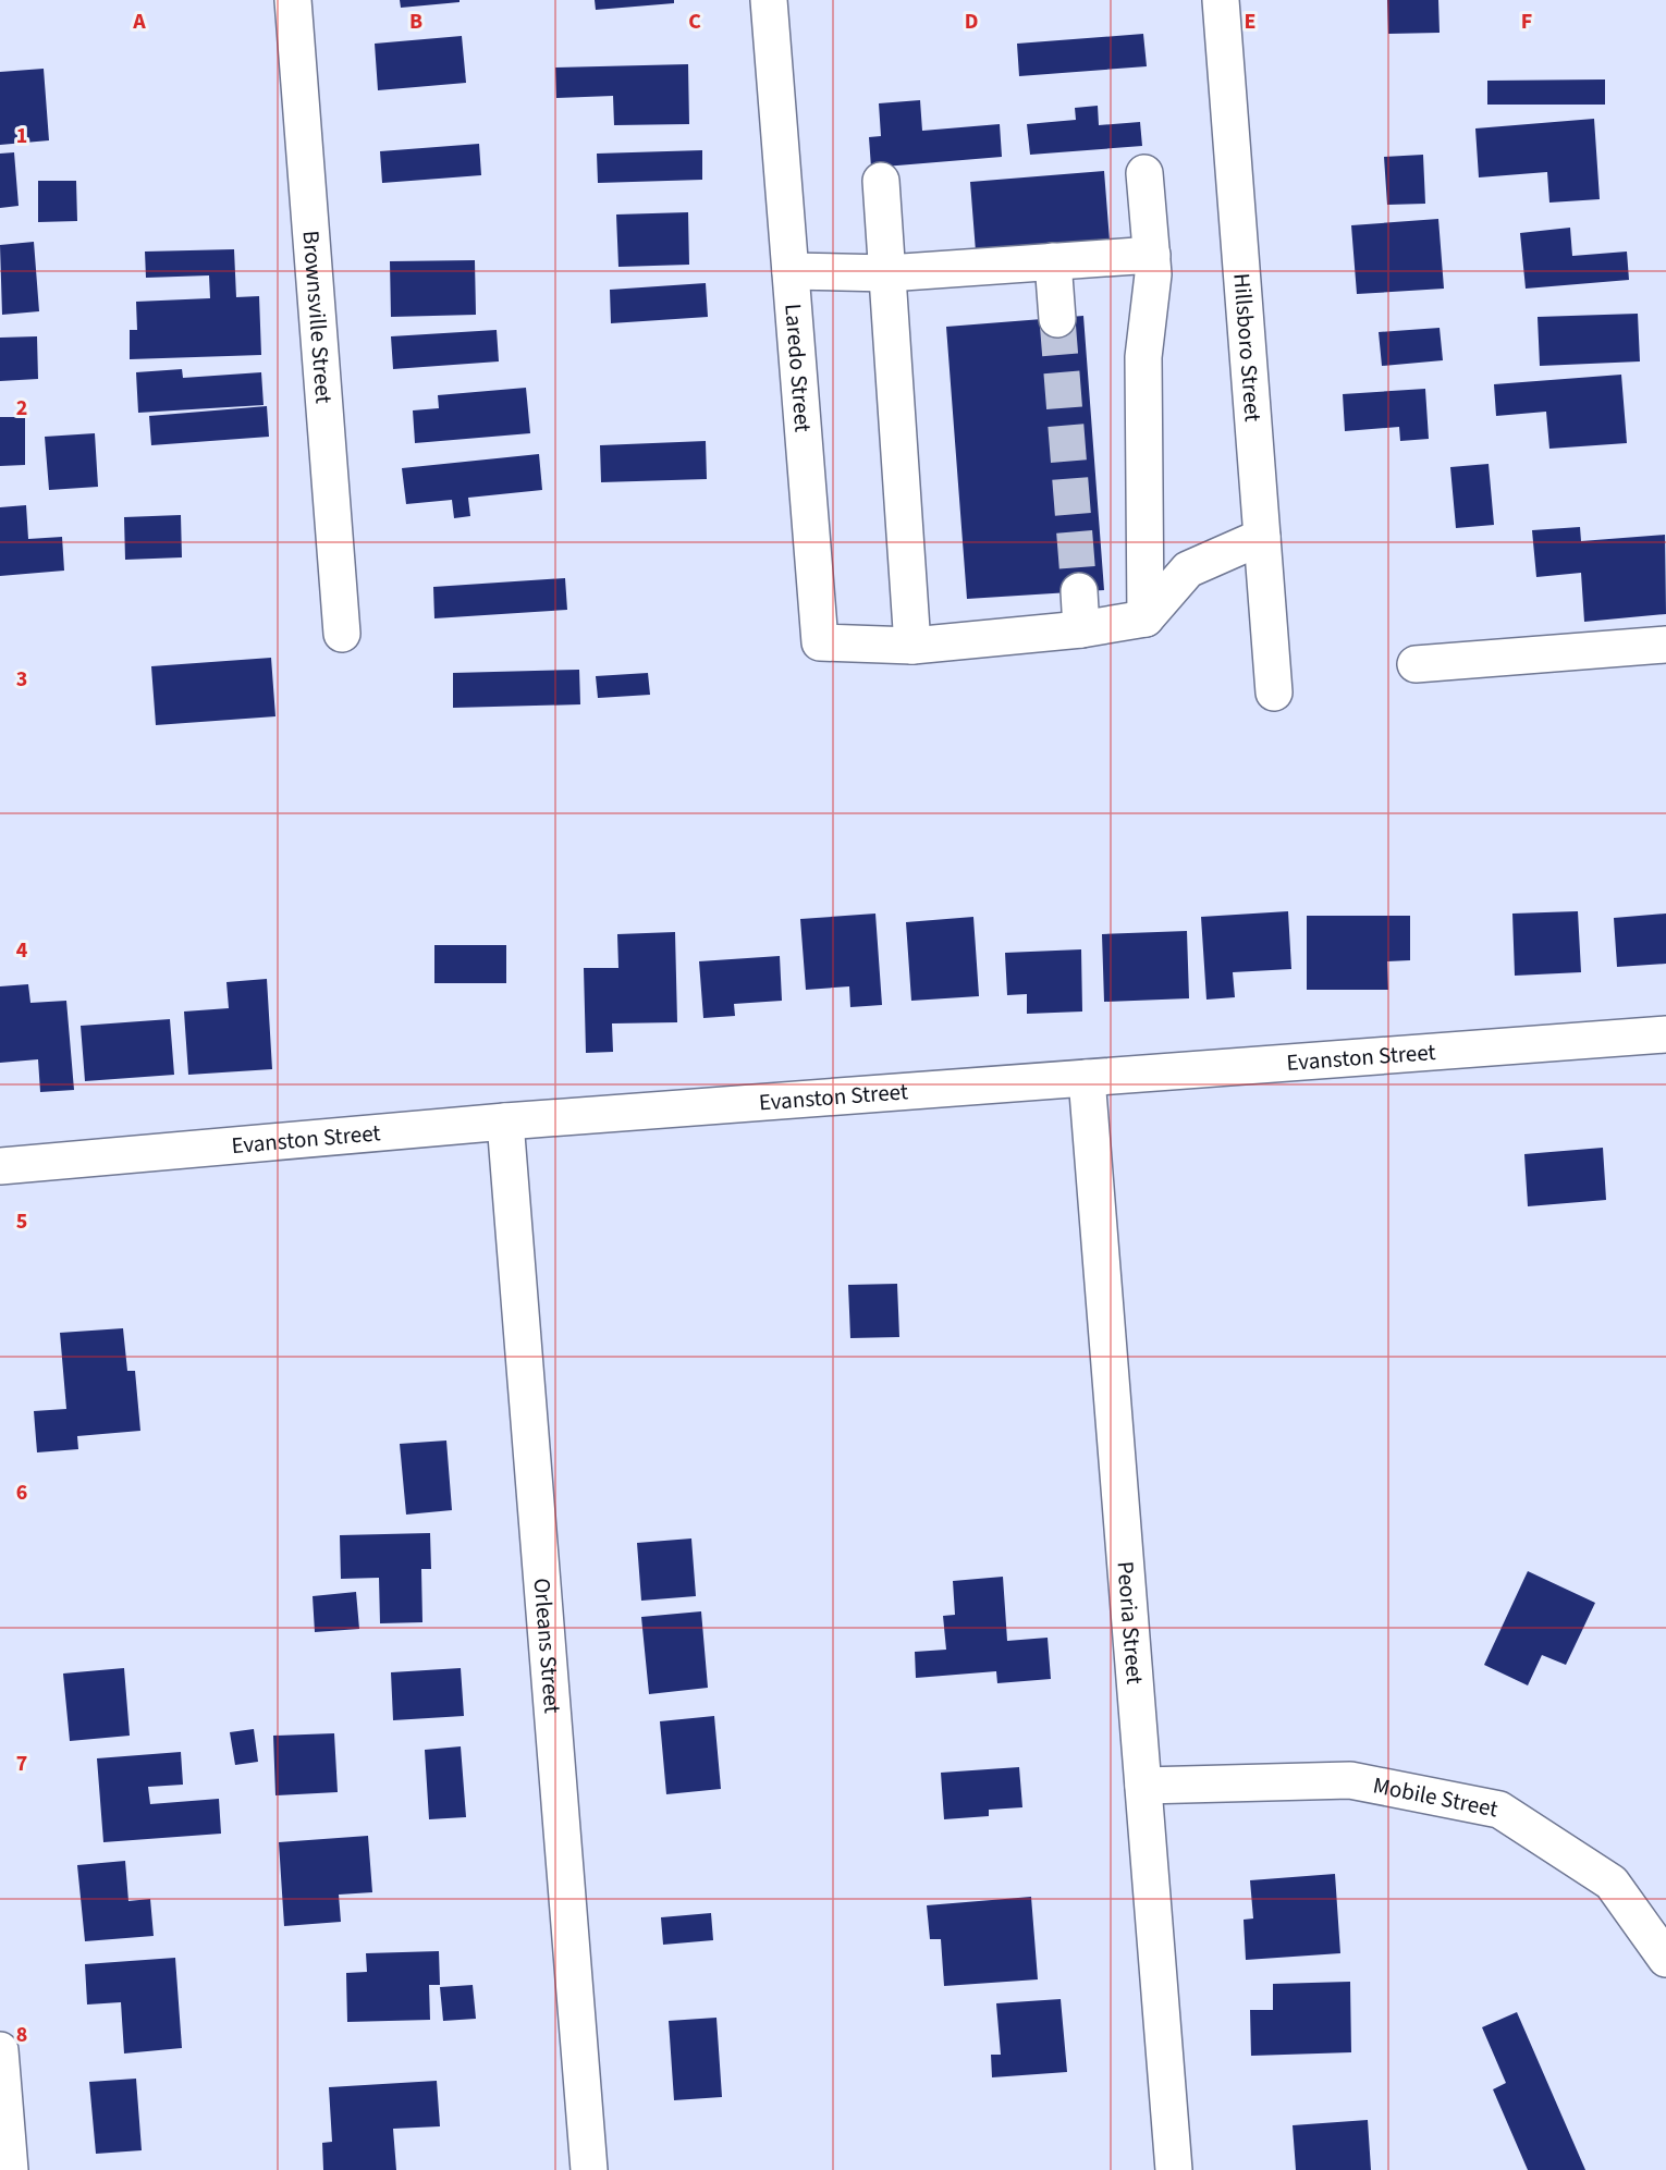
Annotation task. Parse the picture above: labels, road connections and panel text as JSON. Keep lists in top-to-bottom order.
{
  "streets": {
    "street": [
      "Brownsville Street",
      "Hillsboro Street",
      "Laredo Street",
      "Evanston Street",
      "Peoria Street",
      "Orleans Street",
      "Mobile Street"
    ]
  },
  "crossings": [
    ["Evanston Street", "Peoria Street"],
    ["Evanston Street", "Orleans Street"],
    ["Peoria Street", "Mobile Street"]
  ],
  "grid": {
    "columns": [
      "A",
      "B",
      "C",
      "D",
      "E",
      "F"
    ],
    "rows": [
      "1",
      "2",
      "3",
      "4",
      "5",
      "6",
      "7",
      "8"
    ]
  }
}
